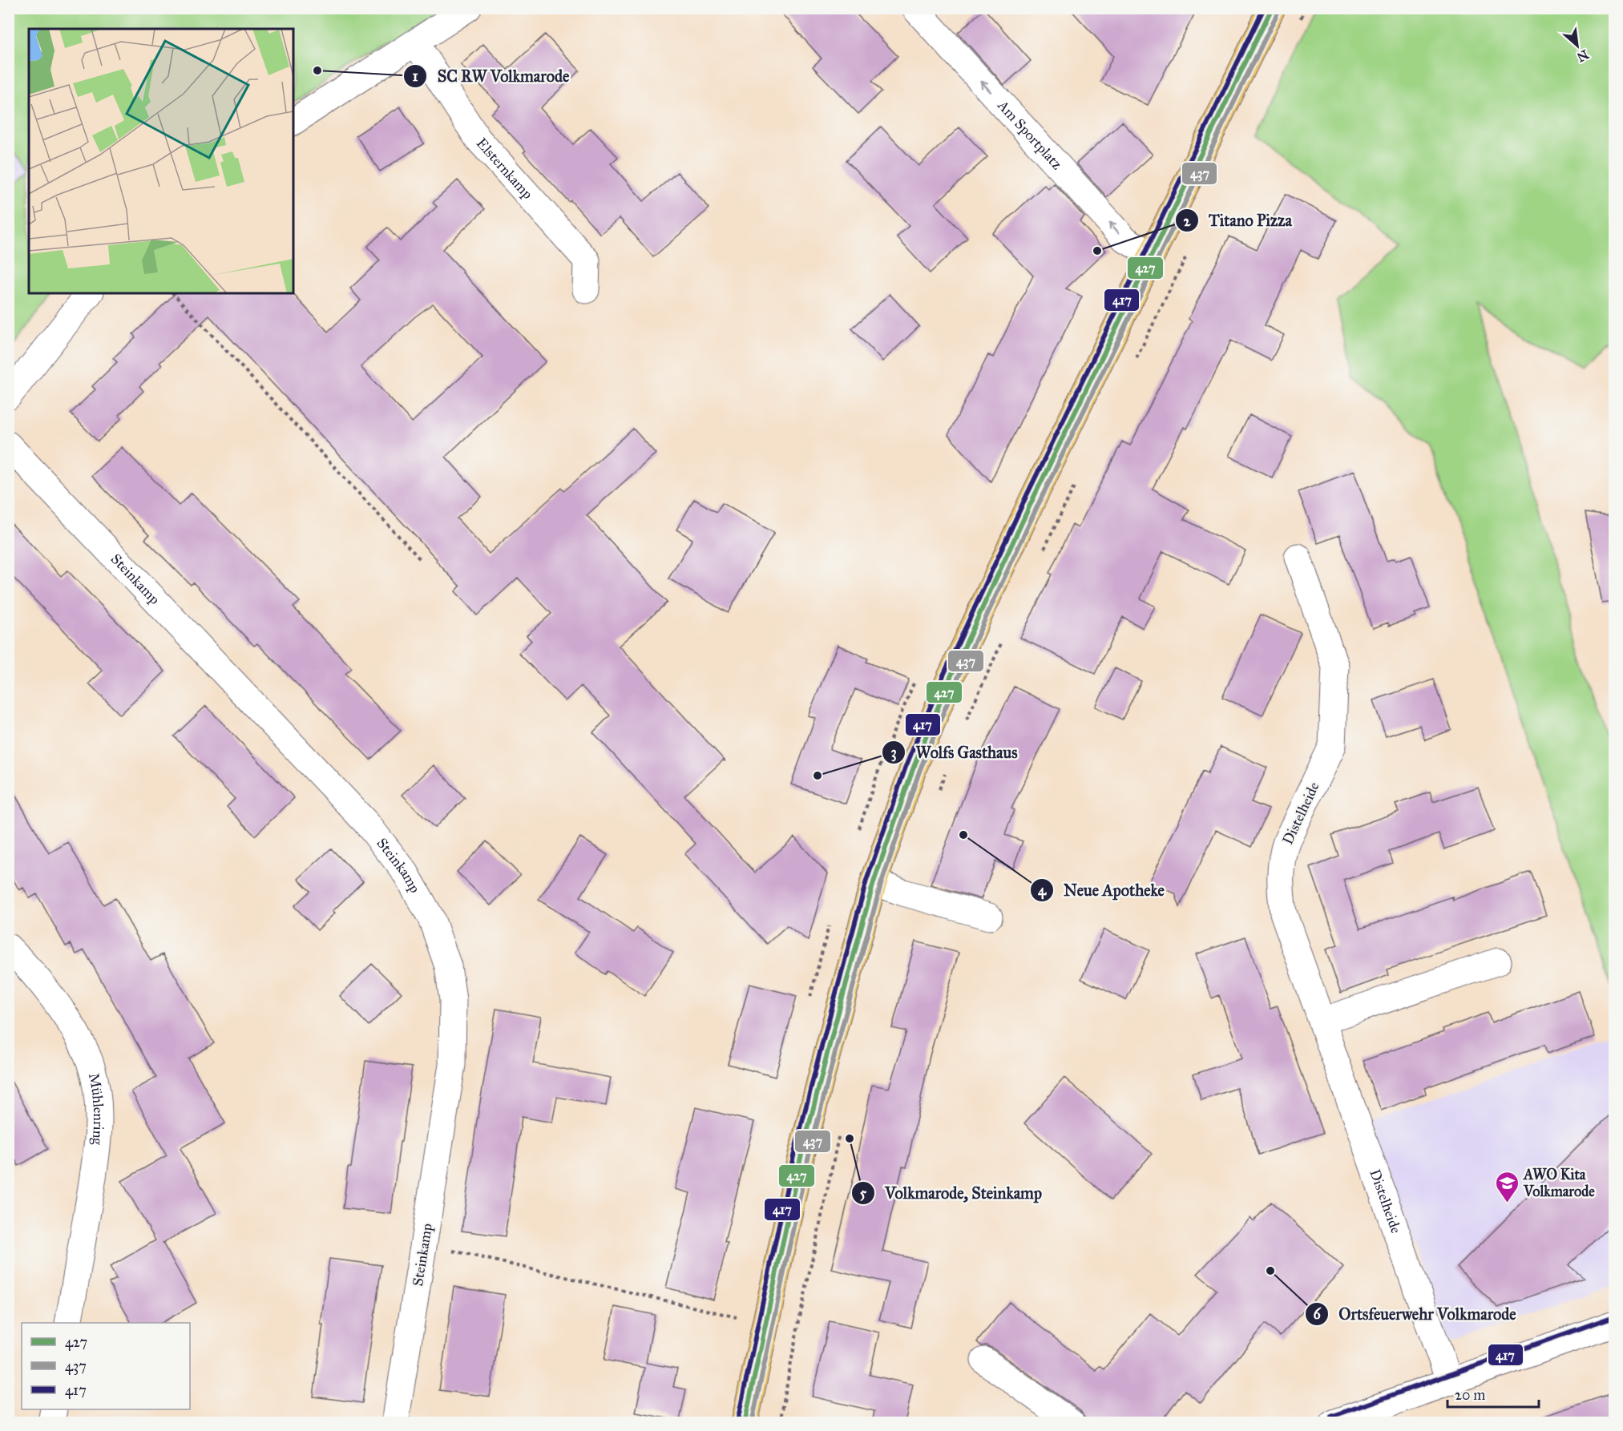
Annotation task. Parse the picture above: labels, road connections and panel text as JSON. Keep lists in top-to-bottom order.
{
  "streets": {
    "street": [
      "Am Sportplatz",
      "Elsternkamp",
      "Steinkamp",
      "Distelheide",
      "Mühlenring"
    ]
  },
  "one_way": ["Am Sportplatz"],
  "places": {
    "other": [
      "SC RW Volkmarode",
      "Titano Pizza",
      "Wolfs Gasthaus",
      "Neue Apotheke",
      "Volkmarode, Steinkamp",
      "Ortsfeuerwehr Volkmarode"
    ],
    "school or university": ["AWO Kita Volkmarode"]
  },
  "lines": ["transit line 427", "transit line 417", "transit line 437"],
  "legend": ["427", "437", "417"],
  "scale_bar": "20 m",
  "north": "bottom right"
}
